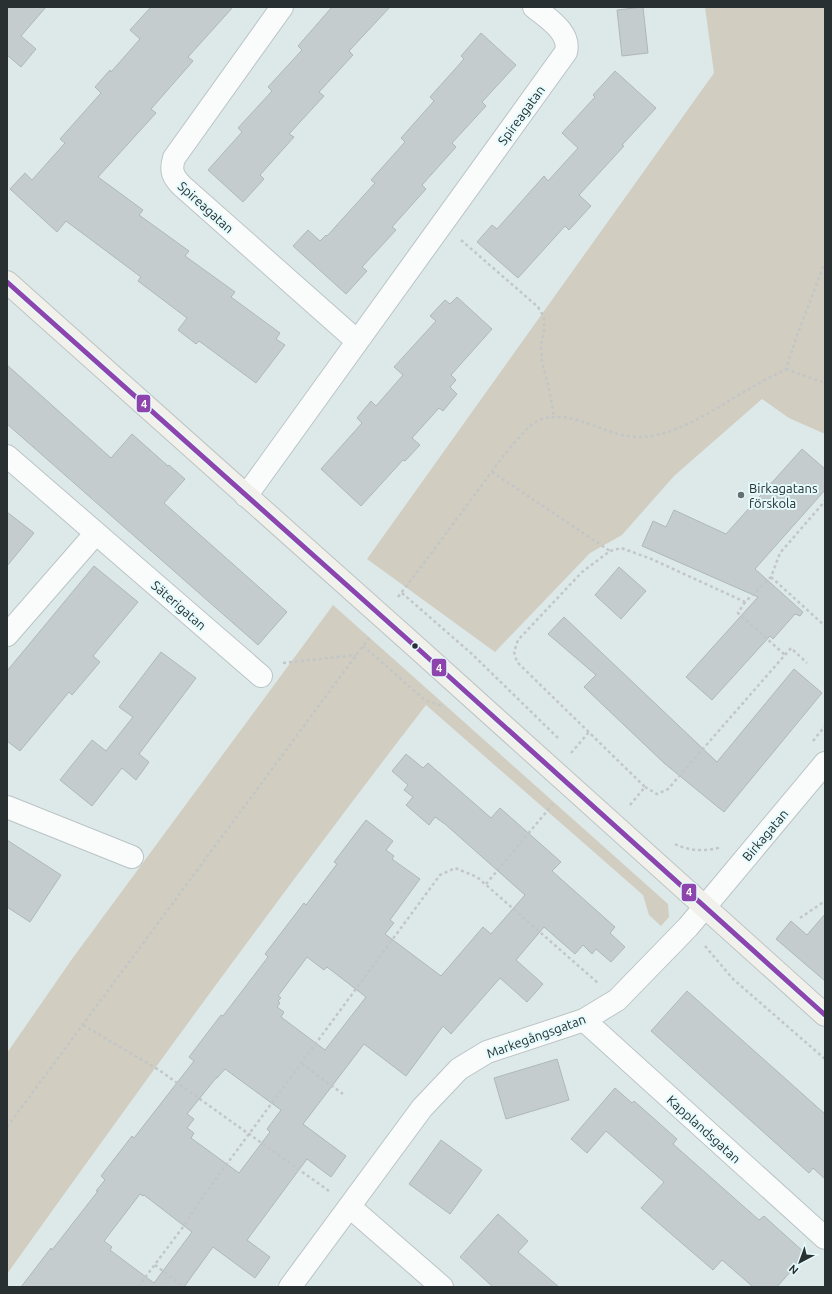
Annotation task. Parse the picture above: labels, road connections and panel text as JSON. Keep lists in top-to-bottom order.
{
  "streets": {
    "street": [
      "Spireagatan",
      "Säterigatan",
      "Birkagatan",
      "Markegångsgatan",
      "Kapplandsgatan"
    ]
  },
  "crossings": [
    ["Birkagatan", "Markegångsgatan"],
    ["Markegångsgatan", "Kapplandsgatan"]
  ],
  "places": ["Birkagatans förskola"],
  "lines": ["transit line 4"],
  "north": "bottom left"
}
